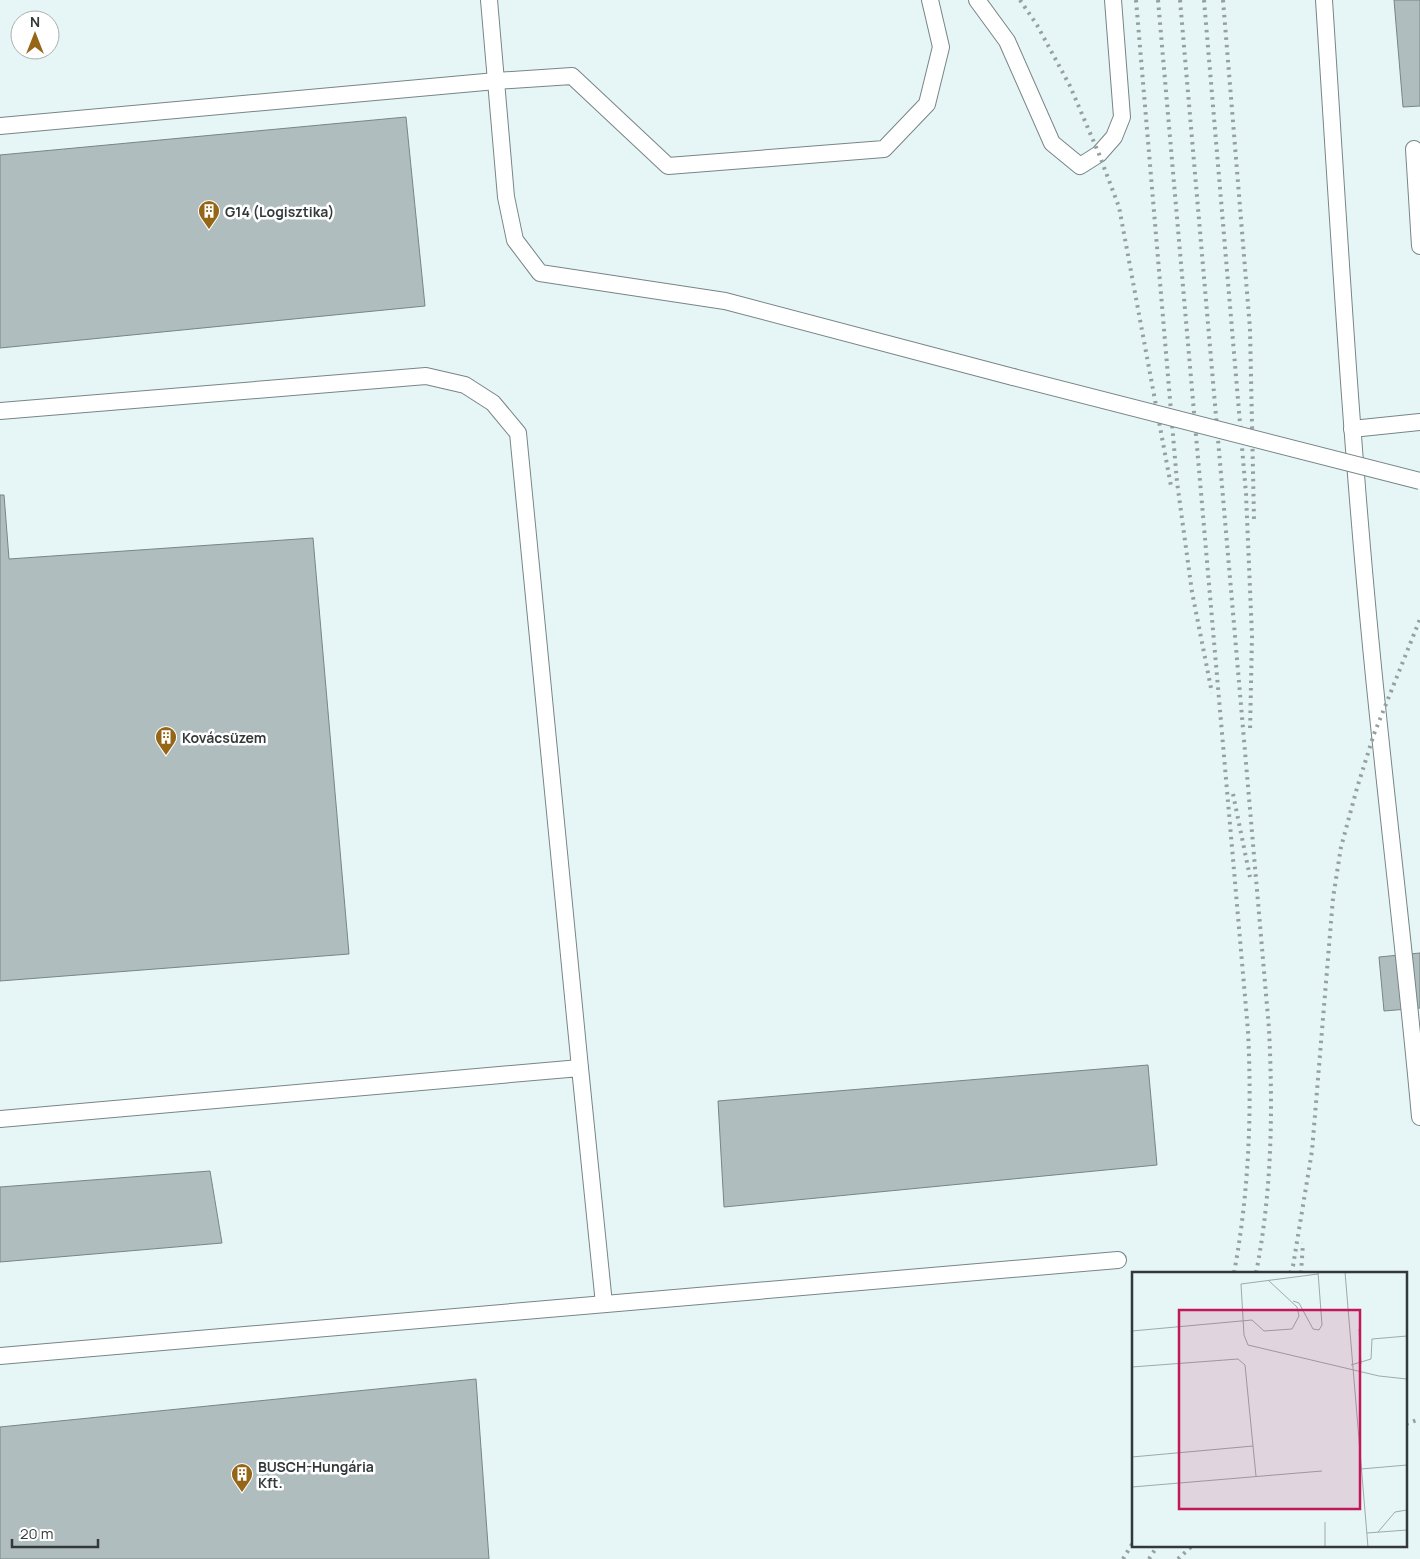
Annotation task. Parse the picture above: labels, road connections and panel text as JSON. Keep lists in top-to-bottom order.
{
  "places": {
    "building": ["G14 (Logisztika)", "Kovácsüzem", "BUSCH-Hungária Kft."]
  },
  "scale_bar": "20 m",
  "north": "top"
}
